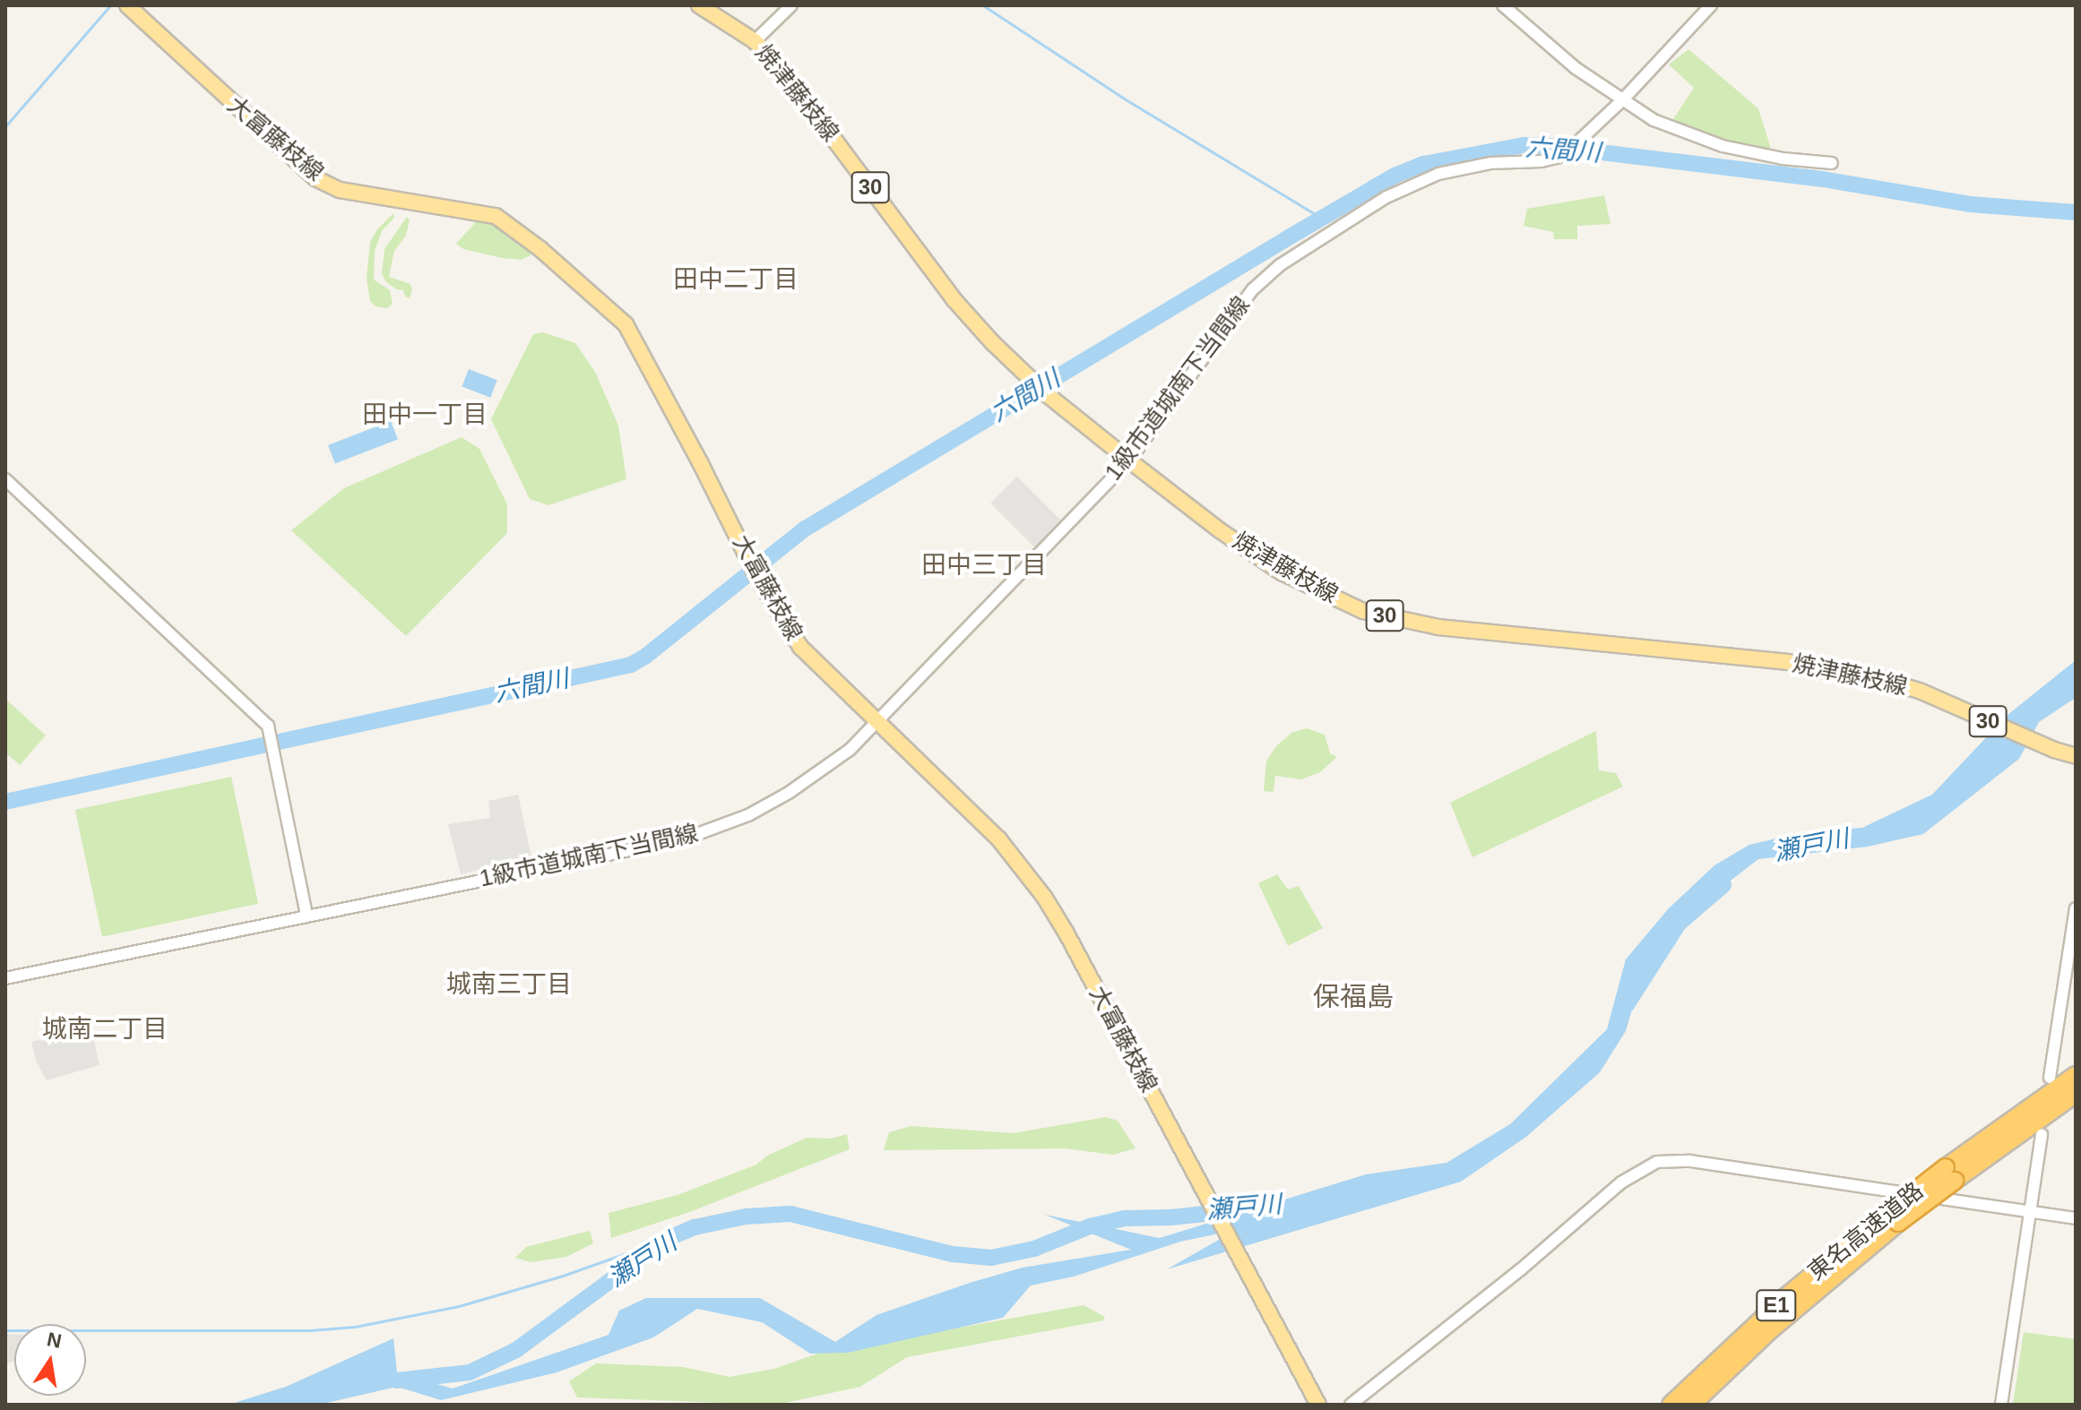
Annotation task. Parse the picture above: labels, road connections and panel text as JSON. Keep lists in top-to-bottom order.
{
  "streets": {
    "highway": ["東名高速道路", "E1"],
    "main road": ["焼津藤枝線", "大富藤枝線", "30"],
    "street": ["1級市道城南下当間線"]
  },
  "crossings": [
    ["焼津藤枝線", "1級市道城南下当間線"],
    ["大富藤枝線", "1級市道城南下当間線"]
  ],
  "districts": [
    "田中二丁目",
    "田中一丁目",
    "田中三丁目",
    "城南三丁目",
    "保福島",
    "城南二丁目"
  ],
  "water": ["六間川", "瀬戸川"],
  "north": "top"
}
